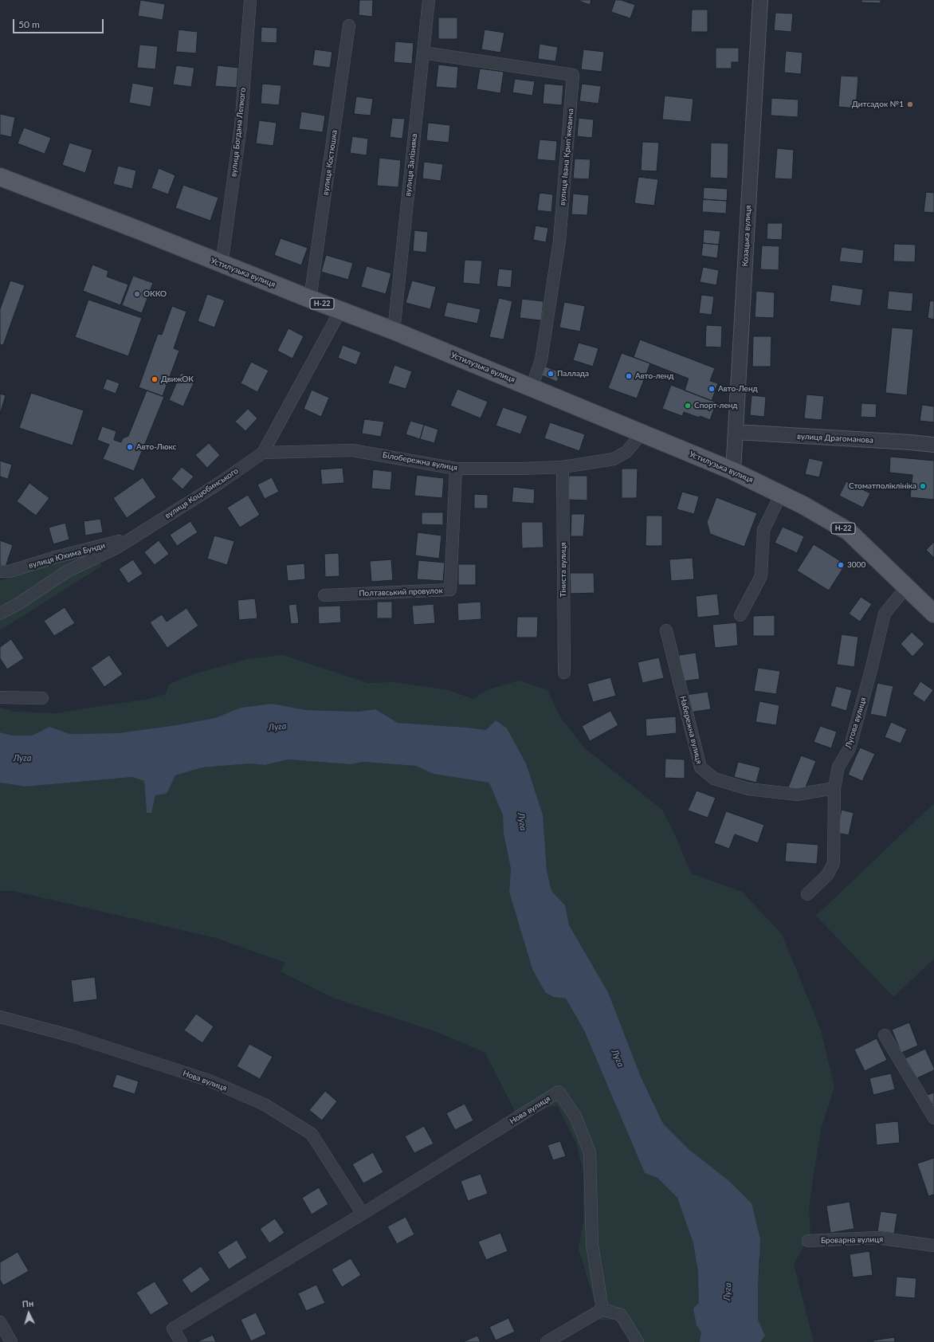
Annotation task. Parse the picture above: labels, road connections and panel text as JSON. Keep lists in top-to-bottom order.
{
  "streets": {
    "main road": ["Устилузька вулиця", "Н-22"],
    "street": [
      "вулиця Богдана Лепкого",
      "вулиця Івана Крипʼякевича",
      "вулиця Костюшка",
      "вулиця Залізняка",
      "Козацька вулиця",
      "вулиця Драгоманова",
      "Білобережна вулиця",
      "вулиця Коцюбинського",
      "вулиця Юхима Бунди",
      "Тіниста вулиця",
      "Полтавський провулок",
      "Лугова вулиця",
      "Набережна вулиця",
      "Нова вулиця",
      "Броварна вулиця"
    ]
  },
  "crossings": [
    ["вулиця Богдана Лепкого", "Устилузька вулиця"],
    ["вулиця Івана Крипʼякевича", "вулиця Залізняка"],
    ["вулиця Івана Крипʼякевича", "Устилузька вулиця"],
    ["вулиця Костюшка", "Устилузька вулиця"],
    ["вулиця Залізняка", "Устилузька вулиця"],
    ["Козацька вулиця", "Устилузька вулиця"],
    ["Козацька вулиця", "вулиця Драгоманова"],
    ["Устилузька вулиця", "Білобережна вулиця"],
    ["Устилузька вулиця", "вулиця Коцюбинського"],
    ["Устилузька вулиця", "Лугова вулиця"],
    ["Білобережна вулиця", "вулиця Коцюбинського"],
    ["Білобережна вулиця", "Тіниста вулиця"],
    ["Білобережна вулиця", "Полтавський провулок"],
    ["вулиця Коцюбинського", "вулиця Юхима Бунди"],
    ["Лугова вулиця", "Набережна вулиця"]
  ],
  "water": ["Луга"],
  "places": [
    "Дитсадок №1",
    "ОККО",
    "Паллада",
    "Авто-ленд",
    "ДвижОК",
    "Авто-Ленд",
    "Спорт-ленд",
    "Авто-Люкс",
    "Стоматполіклініка",
    "3000"
  ],
  "scale_bar": "50 m",
  "north": "top"
}
